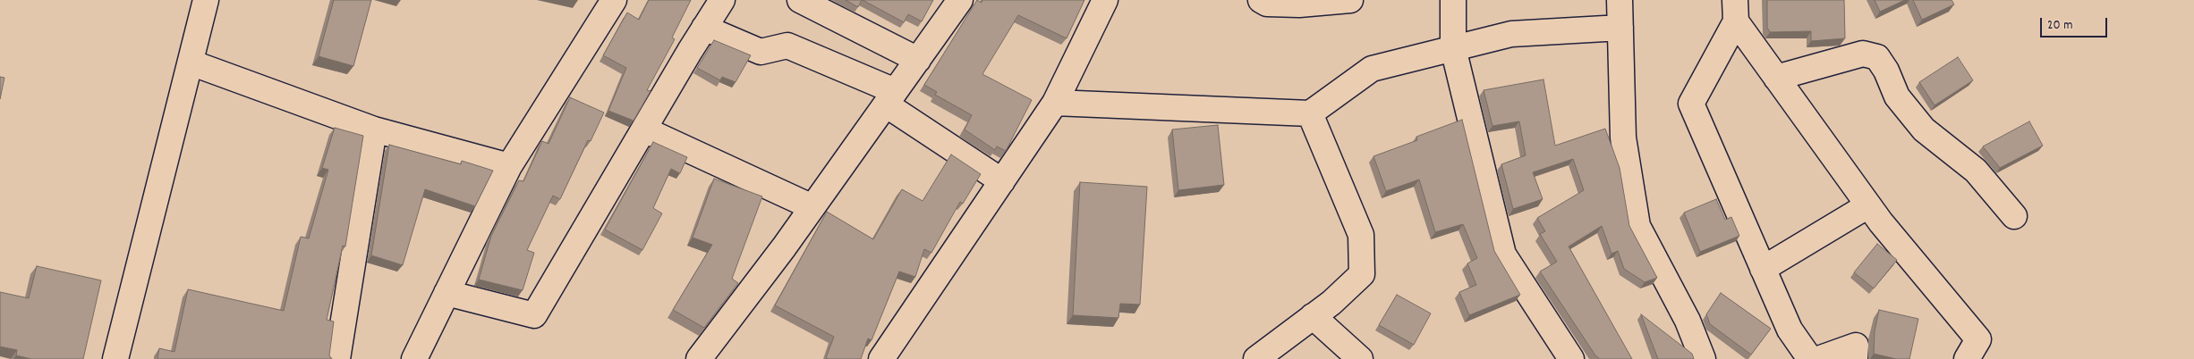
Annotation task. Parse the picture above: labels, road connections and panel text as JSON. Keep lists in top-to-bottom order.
{
  "scale_bar": "20 m"
}
